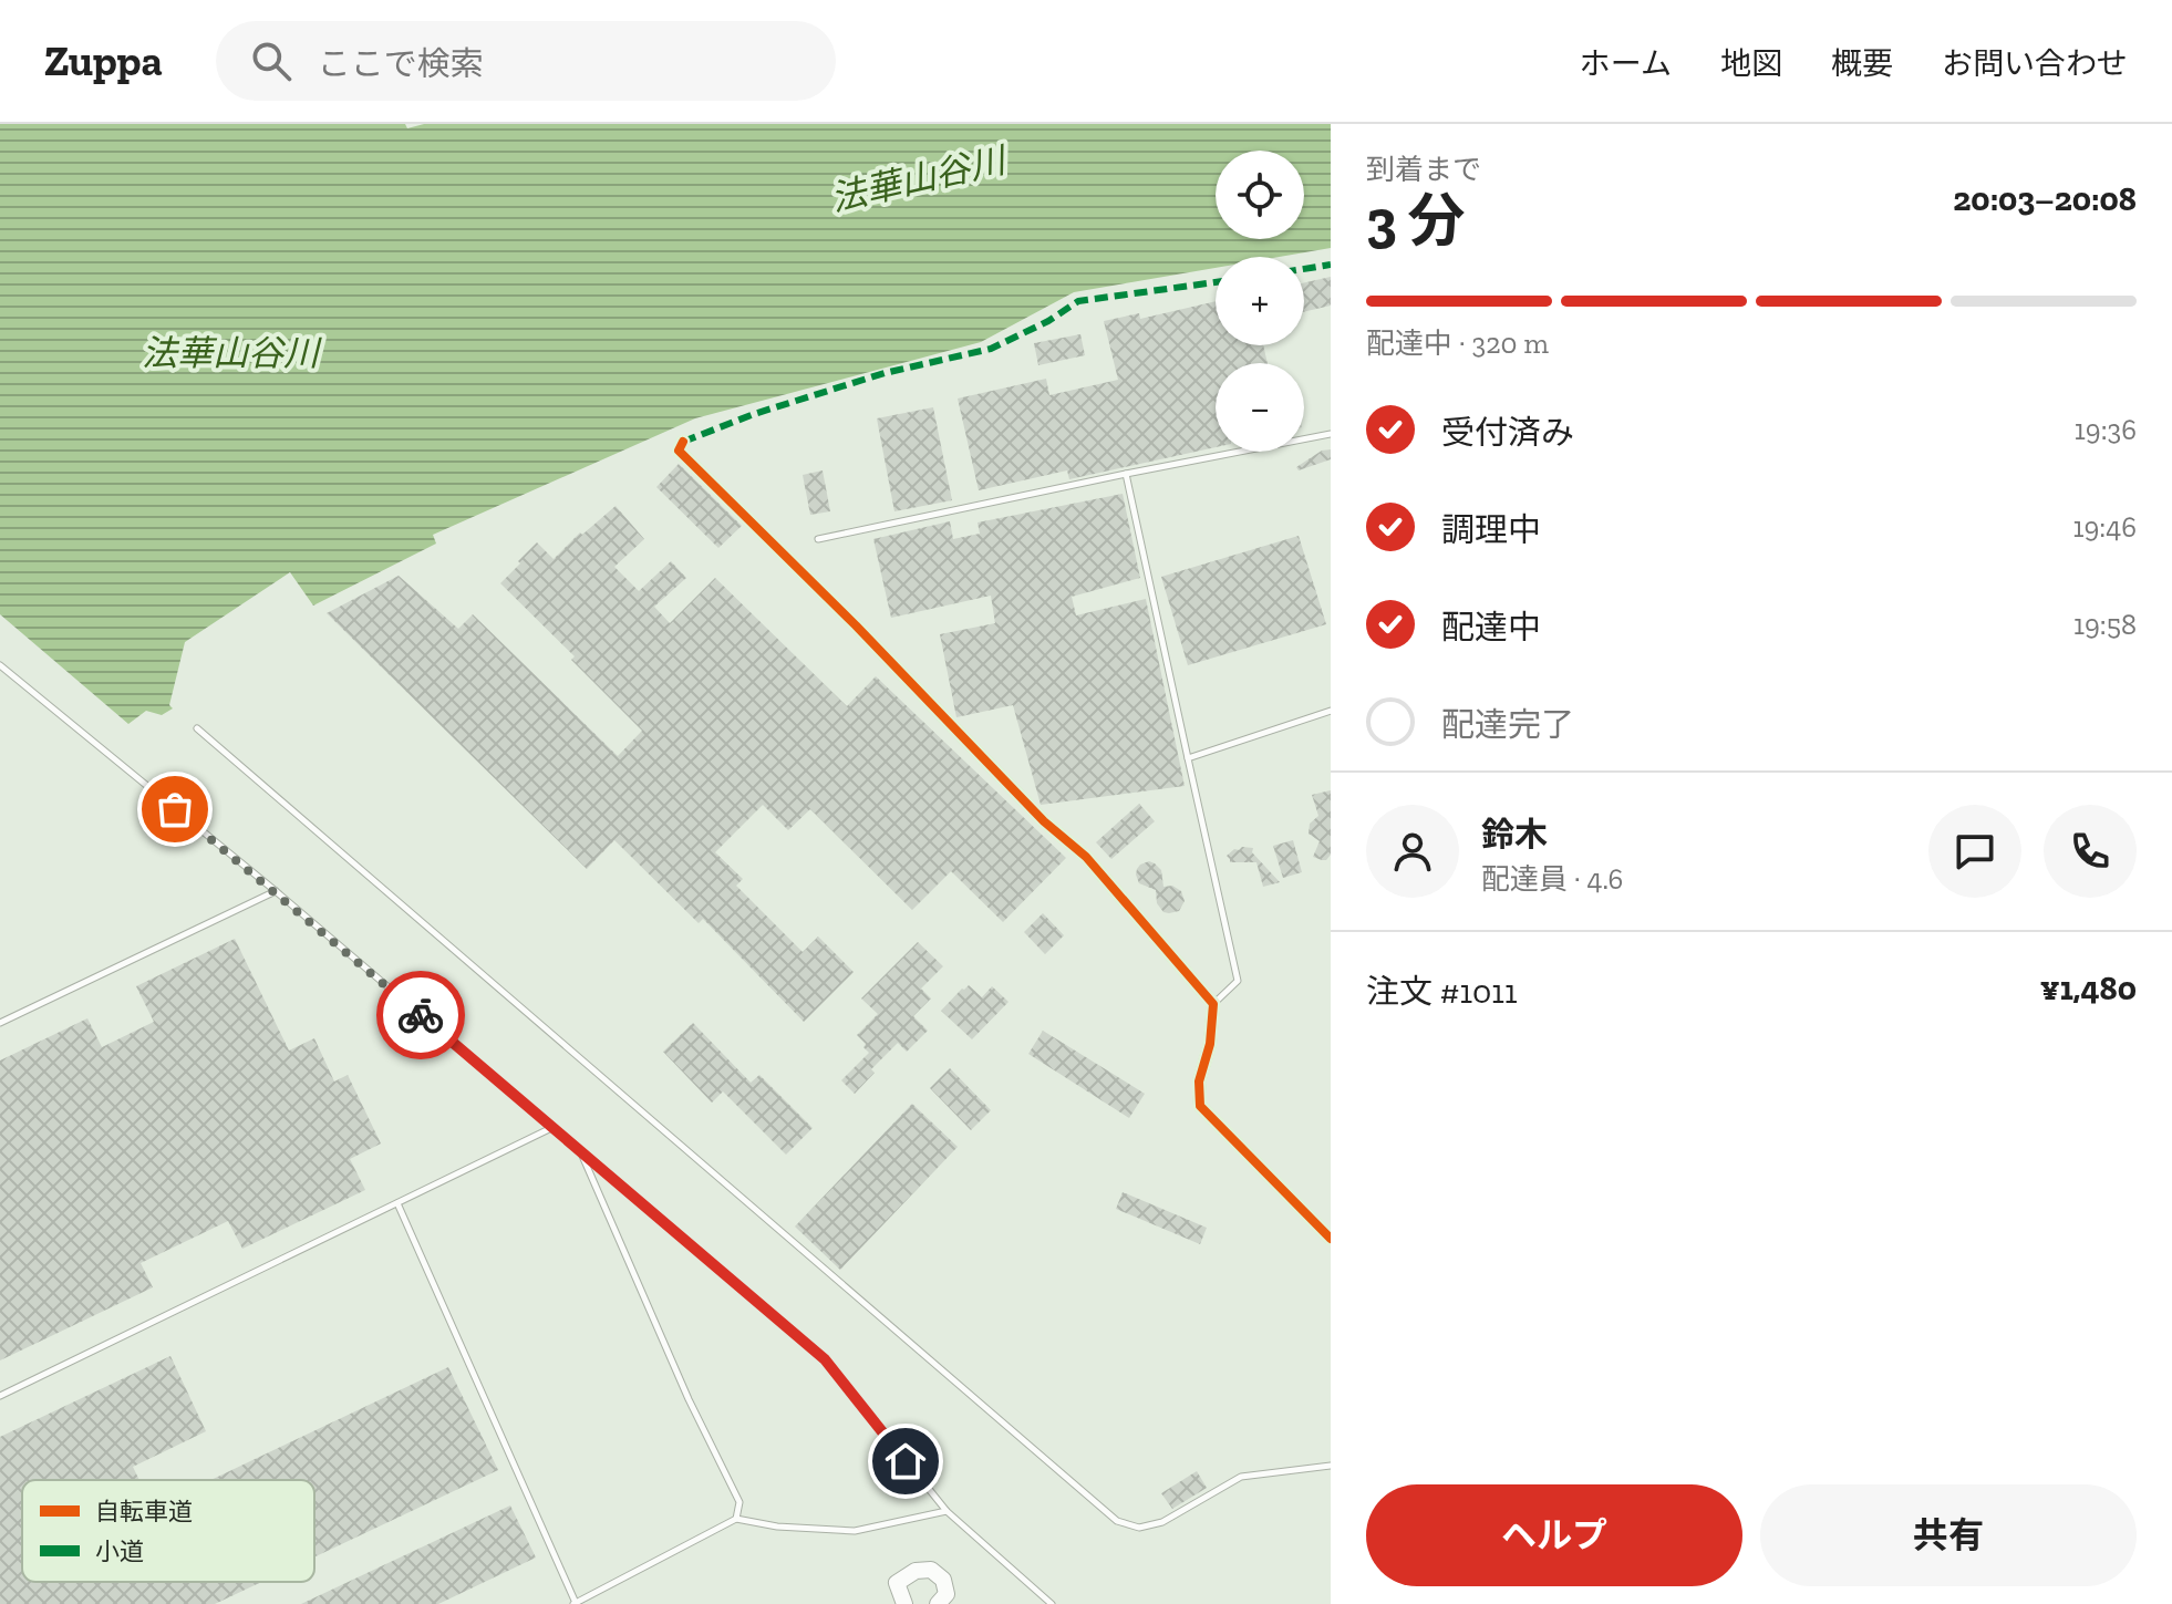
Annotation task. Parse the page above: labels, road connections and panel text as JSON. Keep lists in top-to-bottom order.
{
  "water": ["法華山谷川"],
  "legend": ["自転車道", "小道"],
  "page": {
    "header": "Zuppa",
    "search": "ここで検索",
    "nav": [
      "ホーム",
      "地図",
      "概要",
      "お問い合わせ"
    ],
    "heading": ["3 分", "到着まで", "20:03–20:08"],
    "panel": [
      "鈴木",
      "配達員 · 4.6",
      "注文 #1011",
      "¥1,480"
    ],
    "map_buttons": ["+", "−"],
    "bar": "配達中 · 320 m",
    "list": [
      ["受付済み", "19:36"],
      ["調理中", "19:46"],
      ["配達中", "19:58"],
      "配達完了"
    ],
    "buttons": ["ヘルプ", "共有"]
  }
}
